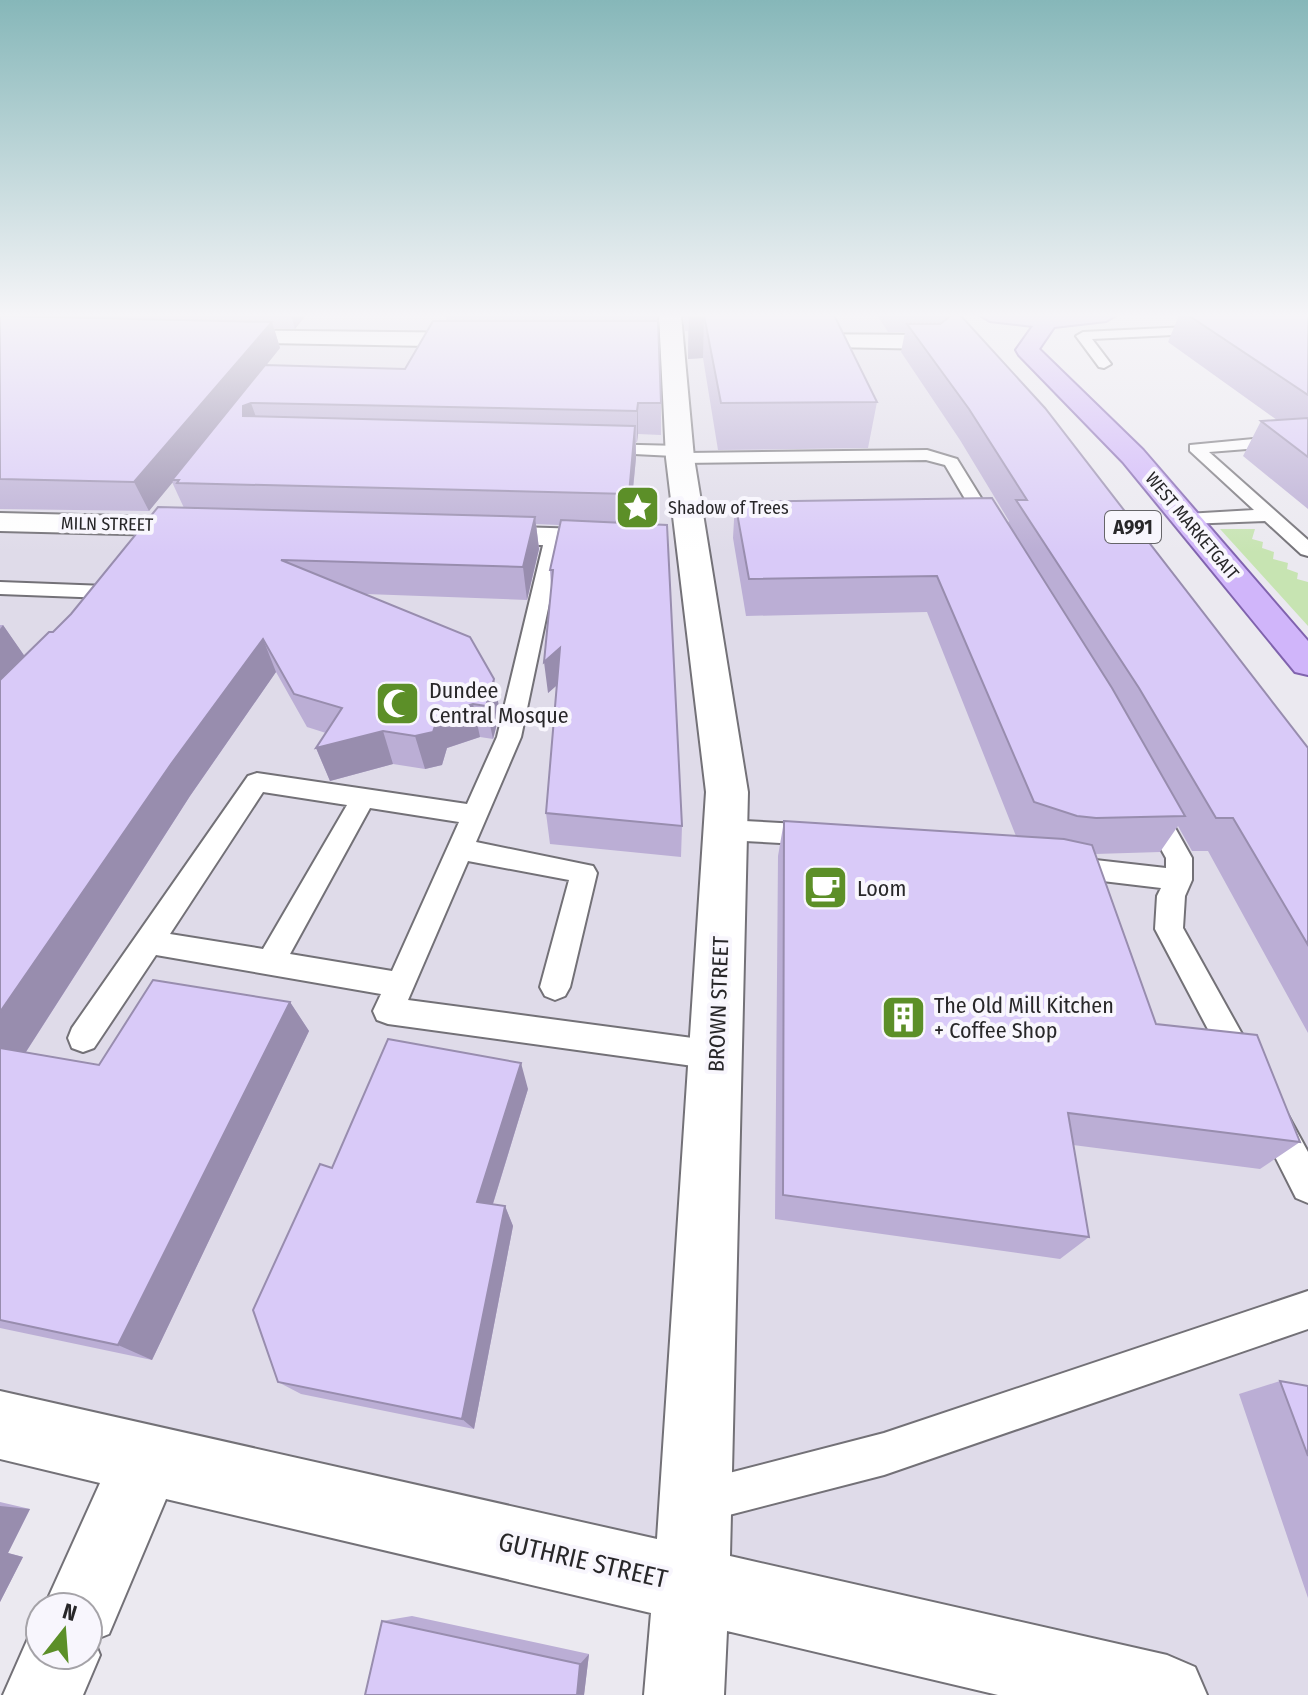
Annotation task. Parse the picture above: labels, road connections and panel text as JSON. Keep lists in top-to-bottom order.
{
  "streets": {
    "main road": ["WEST MARKETGAIT", "A991"],
    "street": ["MILN STREET", "BROWN STREET", "GUTHRIE STREET"]
  },
  "crossings": [
    ["BROWN STREET", "GUTHRIE STREET"]
  ],
  "places": {
    "place": ["Shadow of Trees"],
    "mosque": ["Dundee Central Mosque"],
    "cafe": ["Loom"],
    "building": ["The Old Mill Kitchen + Coffee Shop"]
  },
  "north": "top"
}
